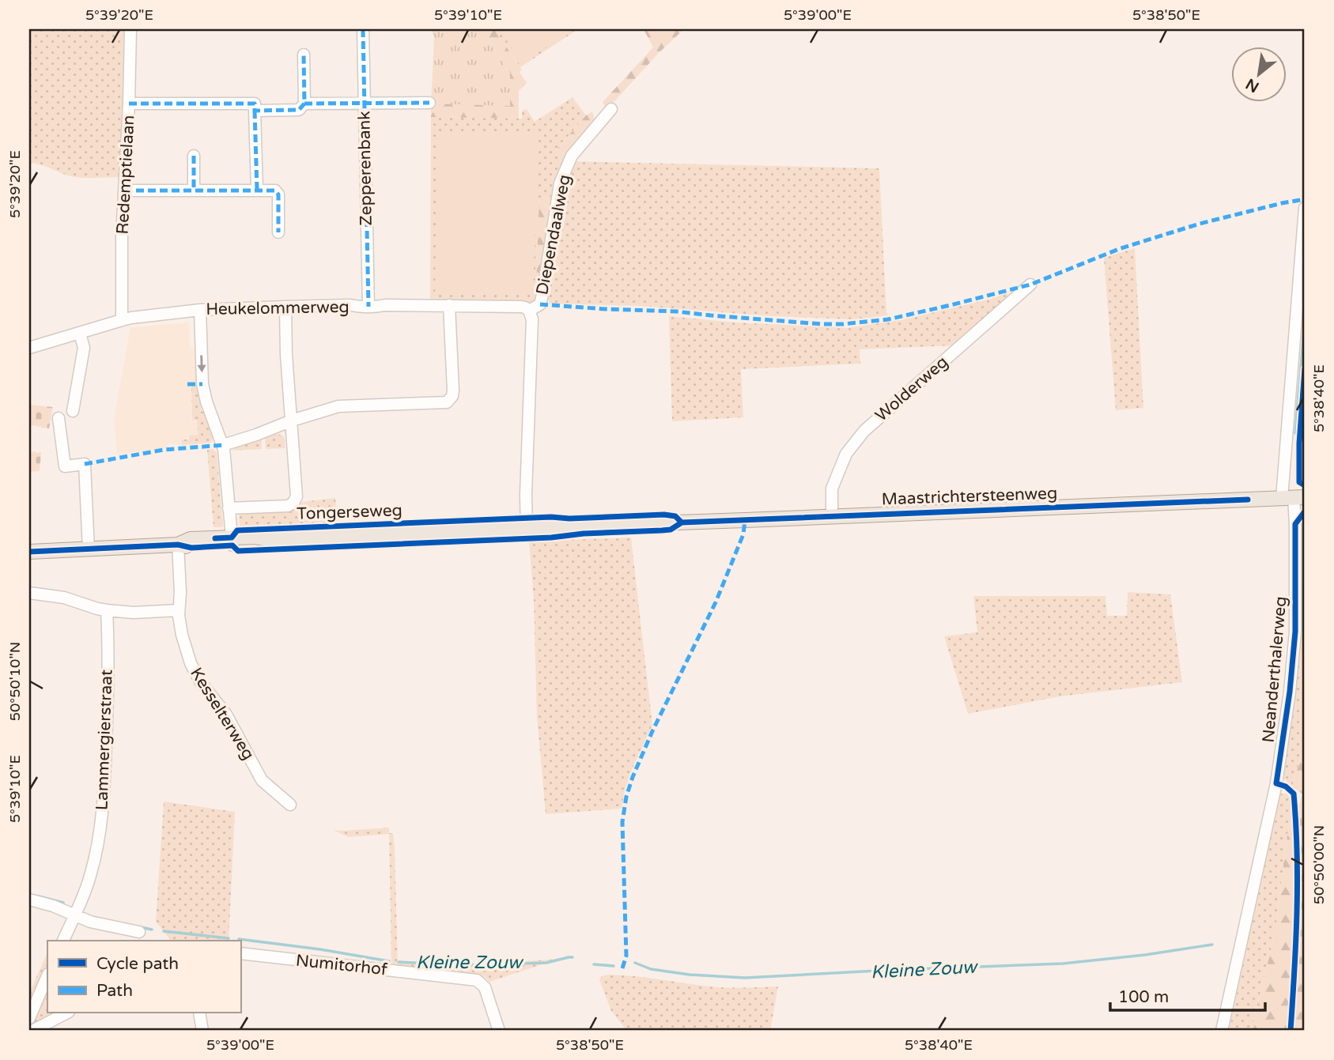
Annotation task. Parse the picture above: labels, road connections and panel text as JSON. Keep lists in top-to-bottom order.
{
  "streets": {
    "main road": ["Maastrichtersteenweg", "Tongerseweg"],
    "street": [
      "Zepperenbank",
      "Redemptielaan",
      "Diependaalweg",
      "Heukelommerweg",
      "Wolderweg",
      "Neanderthalerweg",
      "Kesselterweg",
      "Lammergierstraat",
      "Numitorhof"
    ]
  },
  "crossings": [
    ["Zepperenbank", "Heukelommerweg"],
    ["Redemptielaan", "Heukelommerweg"],
    ["Diependaalweg", "Heukelommerweg"],
    ["Diependaalweg", "Maastrichtersteenweg"],
    ["Diependaalweg", "Tongerseweg"],
    ["Wolderweg", "Maastrichtersteenweg"],
    ["Maastrichtersteenweg", "Tongerseweg"],
    ["Maastrichtersteenweg", "Neanderthalerweg"],
    ["Tongerseweg", "Kesselterweg"]
  ],
  "water": ["Kleine Zouw"],
  "legend": ["Cycle path", "Path"],
  "scale_bar": "100 m",
  "north": "bottom left",
  "coordinates": [
    "5°39'20\"E",
    "5°39'10\"E",
    "5°39'00\"E",
    "5°38'50\"E",
    "5°38'40\"E",
    "50°50'10\"N",
    "50°50'00\"N"
  ]
}
